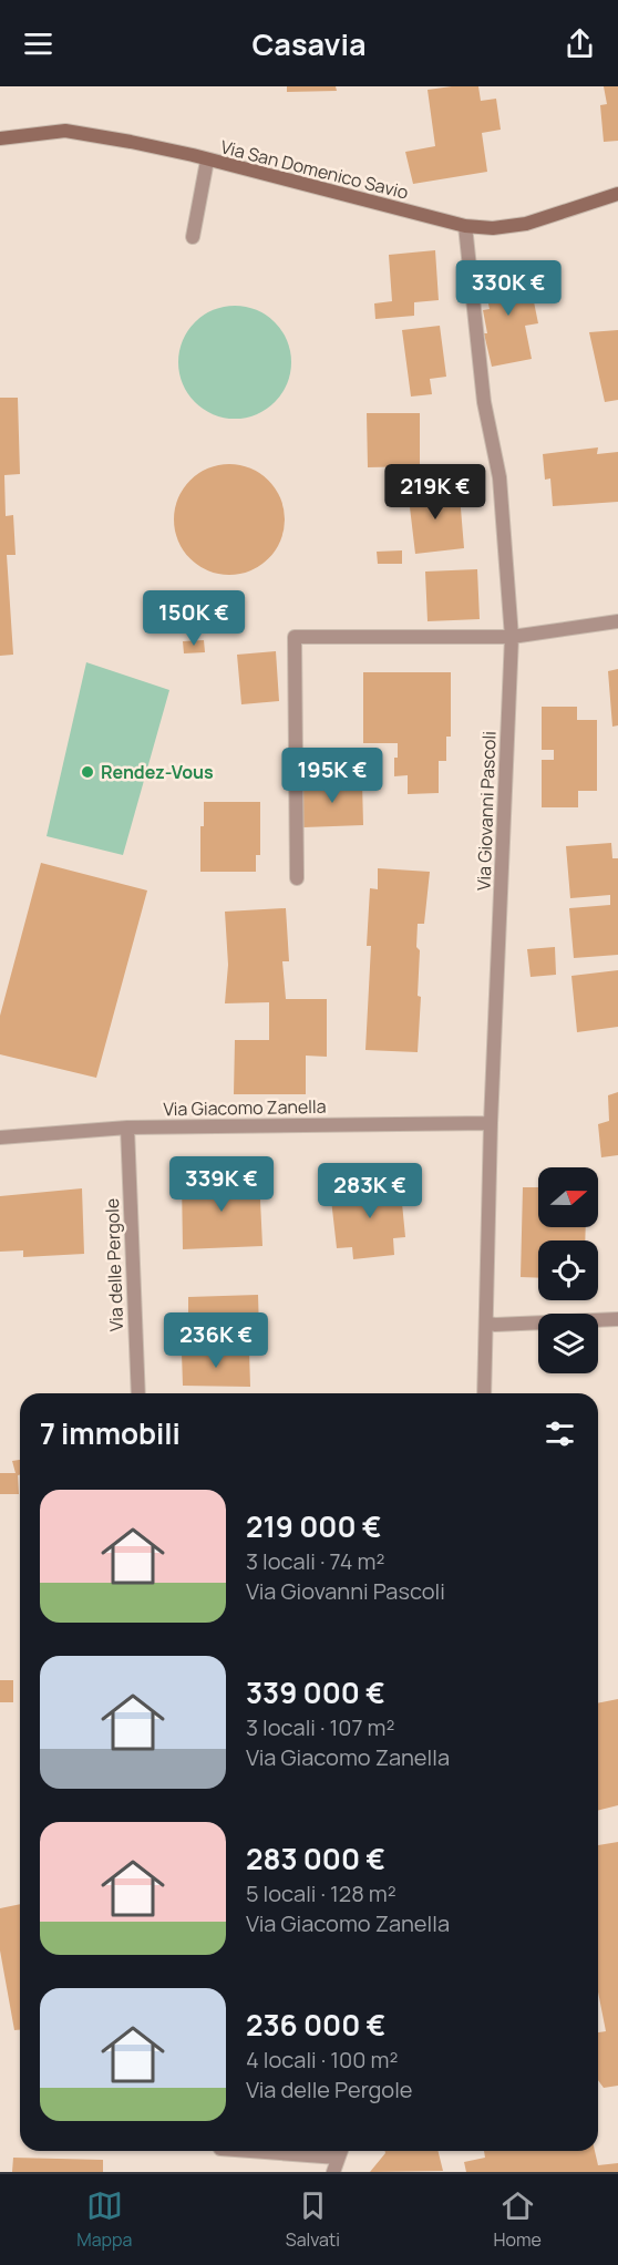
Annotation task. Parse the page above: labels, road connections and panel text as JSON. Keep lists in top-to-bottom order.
{
  "streets": {
    "street": [
      "Via San Domenico Savio",
      "Via Giovanni Pascoli",
      "Via Giacomo Zanella",
      "Via delle Pergole"
    ]
  },
  "crossings": [
    ["Via San Domenico Savio", "Via Giovanni Pascoli"],
    ["Via Giovanni Pascoli", "Via Giacomo Zanella"],
    ["Via Giacomo Zanella", "Via delle Pergole"]
  ],
  "places": ["Rendez-Vous"],
  "north": "right",
  "page": {
    "header": "Casavia",
    "price": [
      "330K €",
      "219K €",
      "150K €",
      "195K €",
      "339K €",
      "283K €",
      "236K €"
    ],
    "heading": "7 immobili",
    "list": [
      {
        "name": "219 000 €",
        "note": "3 locali · 74 m² · Via Giovanni Pascoli"
      },
      {
        "name": "339 000 €",
        "note": "3 locali · 107 m² · Via Giacomo Zanella"
      },
      {
        "name": "283 000 €",
        "note": "5 locali · 128 m² · Via Giacomo Zanella"
      },
      {
        "name": "236 000 €",
        "note": "4 locali · 100 m² · Via delle Pergole"
      }
    ],
    "tabs": ["Mappa", "Salvati", "Home"]
  }
}
